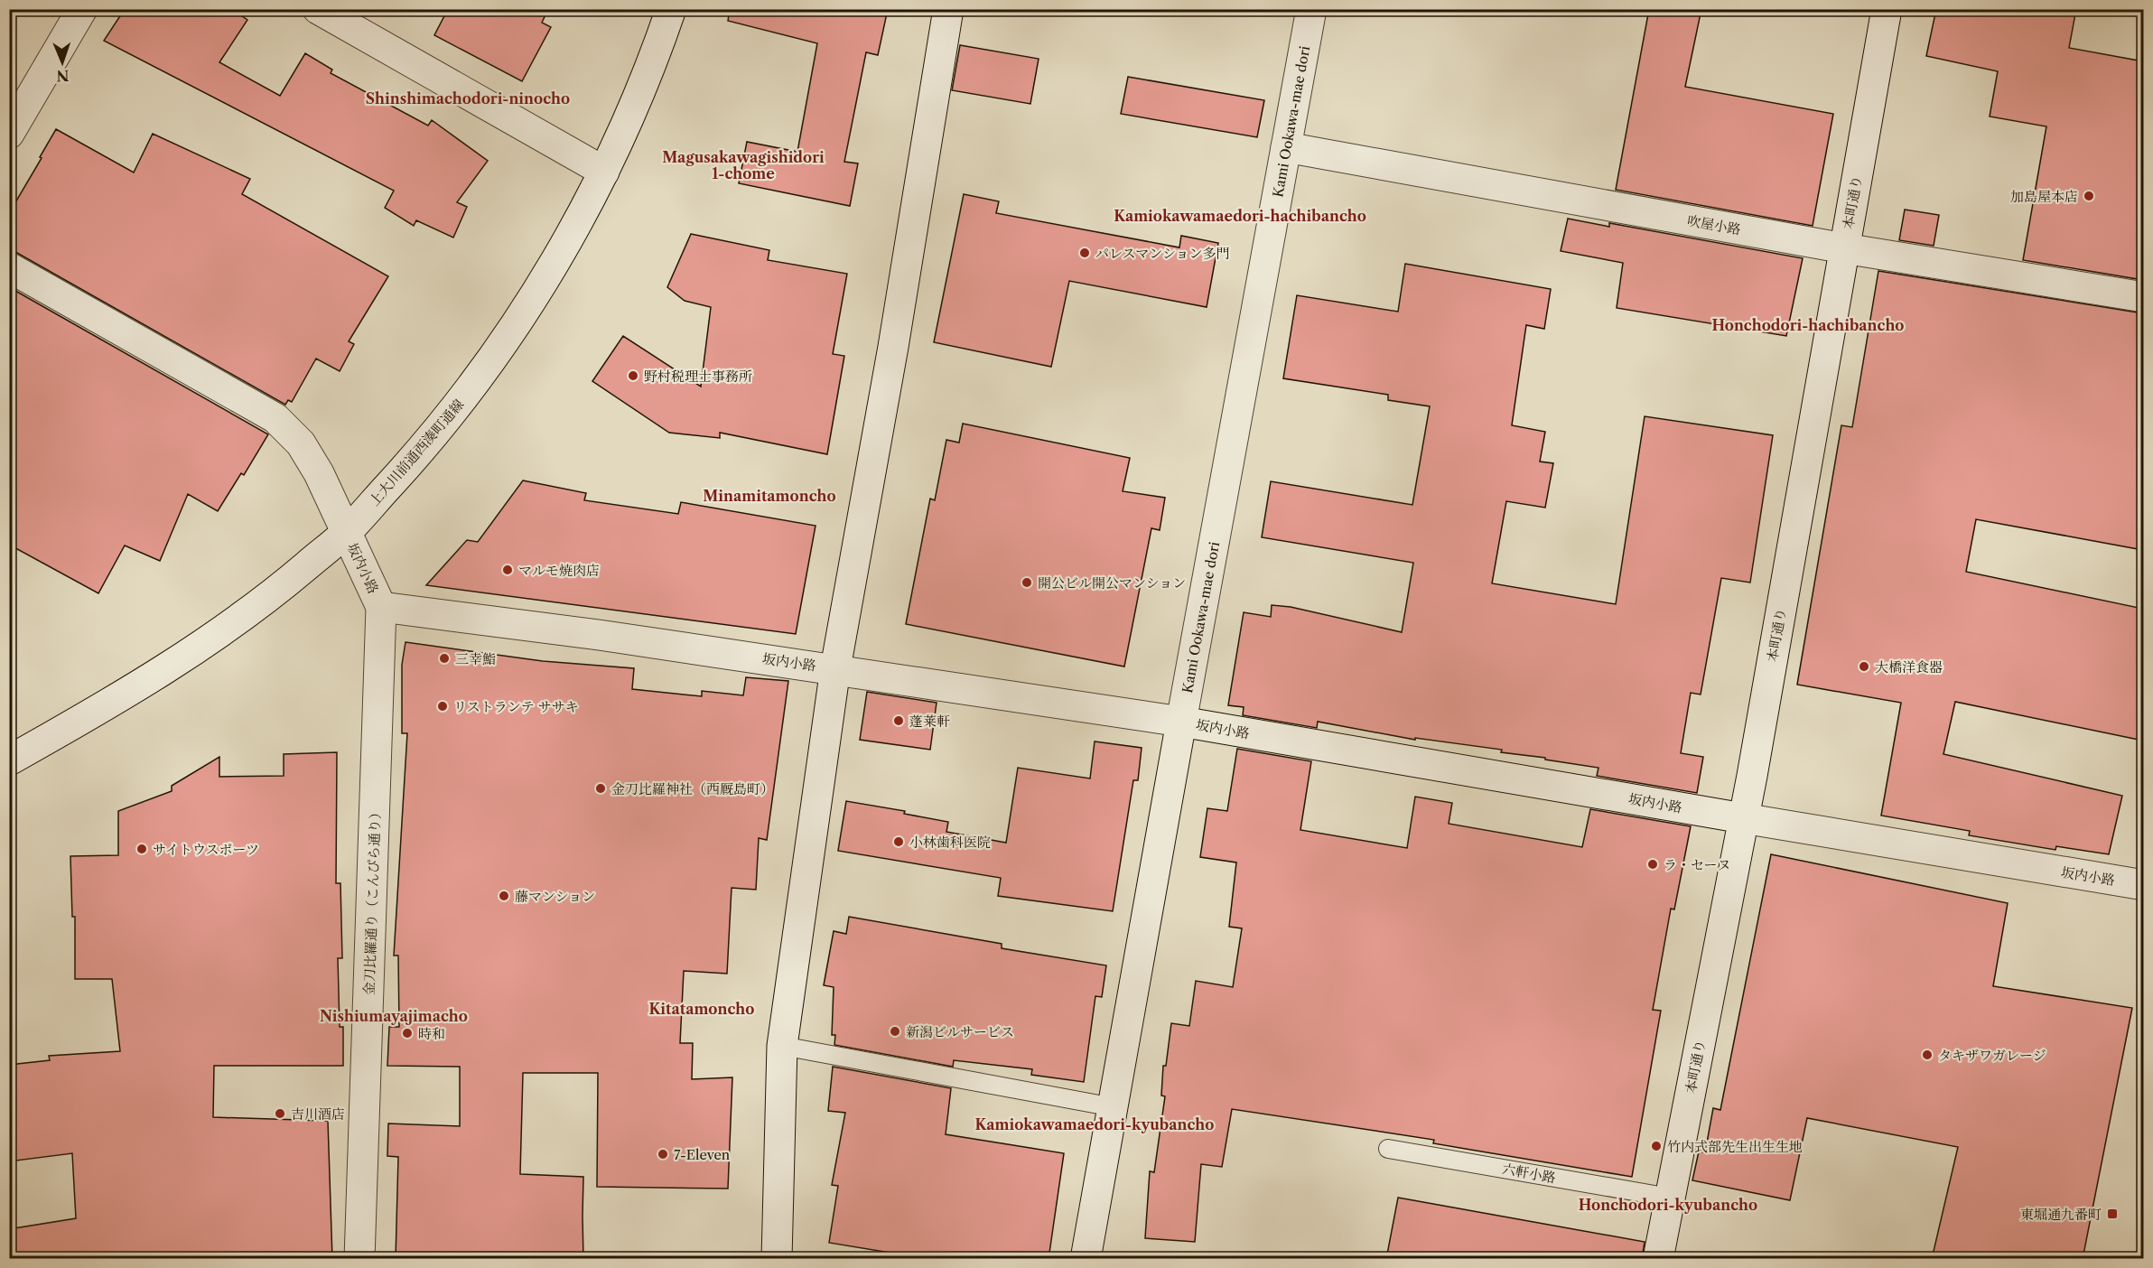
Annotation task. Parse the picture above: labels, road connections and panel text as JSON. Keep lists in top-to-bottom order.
{
  "streets": {
    "street": [
      "Kami Ookawa-mae dori",
      "本町通り",
      "吹屋小路",
      "上大川前通西湊町通線",
      "坂内小路",
      "金刀比羅通り（こんぴら通り）"
    ],
    "lane": ["六軒小路"]
  },
  "crossings": [
    ["Kami Ookawa-mae dori", "吹屋小路"],
    ["Kami Ookawa-mae dori", "坂内小路"],
    ["本町通り", "吹屋小路"],
    ["本町通り", "坂内小路"],
    ["本町通り", "六軒小路"],
    ["上大川前通西湊町通線", "坂内小路"],
    ["坂内小路", "金刀比羅通り（こんぴら通り）"]
  ],
  "districts": [
    "Shinshimachodori-ninocho",
    "Magusakawagishidori 1-chome",
    "Kamiokawamaedori-hachibancho",
    "Honchodori-hachibancho",
    "Minamitamoncho",
    "Kitatamoncho",
    "Nishiumayajimacho",
    "Kamiokawamaedori-kyubancho",
    "Honchodori-kyubancho"
  ],
  "places": {
    "other": [
      "加島屋本店",
      "パレスマンション多門",
      "野村税理士事務所",
      "マルモ焼肉店",
      "開公ビル開公マンション",
      "三幸鮨",
      "大橋洋食器",
      "リストランテ ササキ",
      "蓬莱軒",
      "金刀比羅神社（西厩島町）",
      "小林歯科医院",
      "サイトウスポーツ",
      "ラ・セーヌ",
      "藤マンション",
      "新潟ビルサービス",
      "時和",
      "タキザワガレージ",
      "吉川酒店",
      "竹内式部先生出生生地",
      "7-Eleven"
    ],
    "transit": ["東堀通九番町"]
  },
  "north": "bottom"
}
